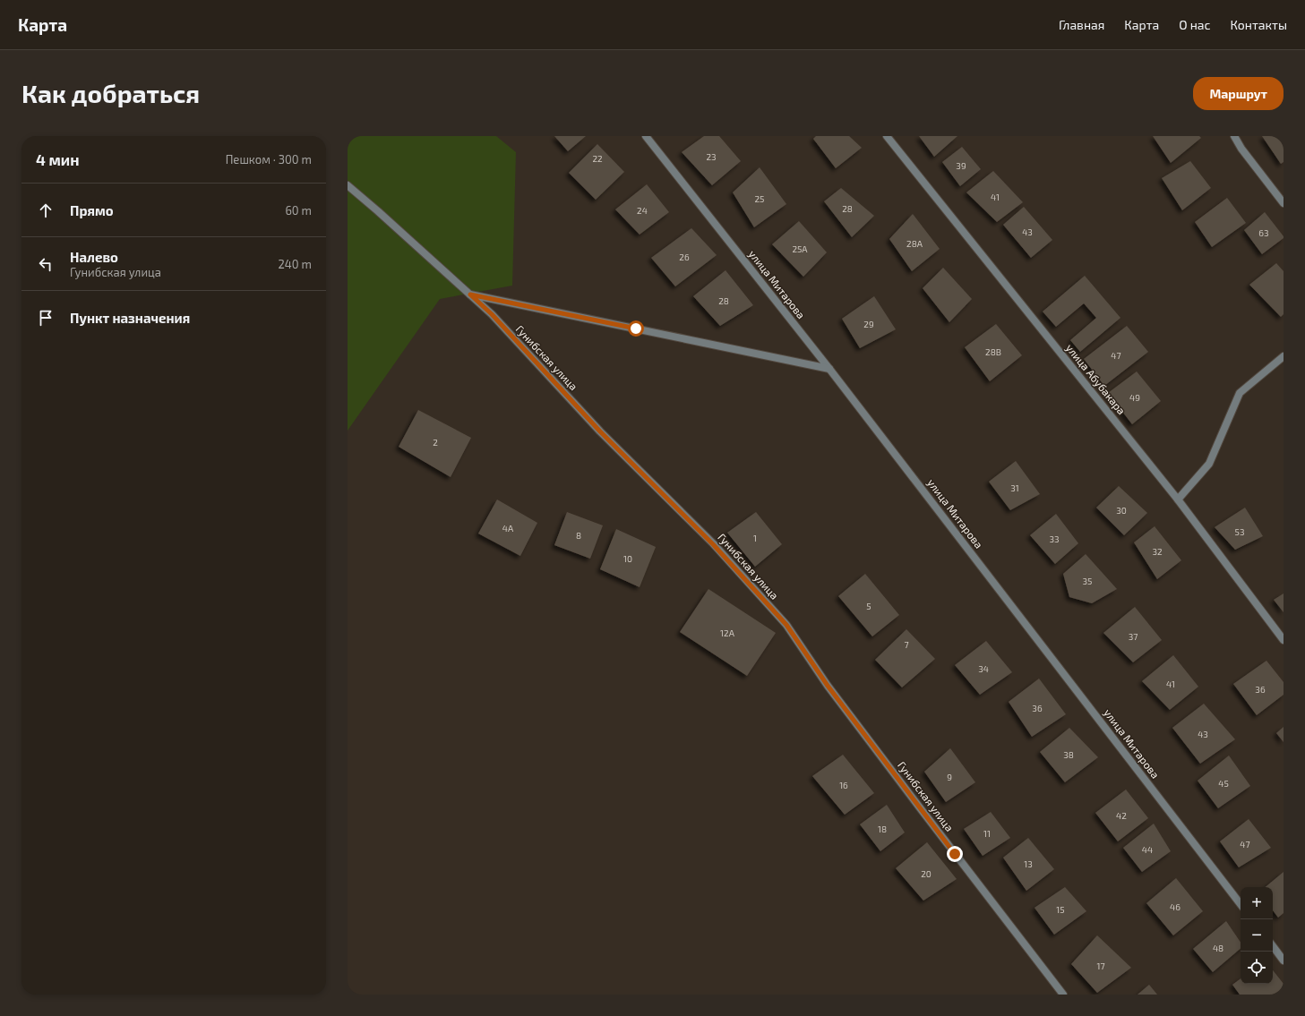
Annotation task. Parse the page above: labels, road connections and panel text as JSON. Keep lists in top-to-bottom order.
{
  "streets": {
    "street": ["улица Митарова", "Гунибская улица", "улица Абубакара"]
  },
  "house_numbers": [
    "23",
    "22",
    "39",
    "41",
    "25",
    "28",
    "24",
    "43",
    "63",
    "28А",
    "25А",
    "26",
    "28",
    "29",
    "28В",
    "47",
    "49",
    "2",
    "31",
    "30",
    "4А",
    "53",
    "8",
    "1",
    "33",
    "32",
    "10",
    "35",
    "5",
    "12А",
    "37",
    "7",
    "34",
    "41",
    "36",
    "36",
    "43",
    "38",
    "9",
    "45",
    "16",
    "42",
    "18",
    "11",
    "47",
    "44",
    "13",
    "20",
    "46",
    "15",
    "48",
    "17"
  ],
  "page": {
    "header": "Карта",
    "nav": [
      "Главная",
      "Карта",
      "О нас",
      "Контакты"
    ],
    "buttons": "Маршрут",
    "title": "Как добраться",
    "heading": ["4 мин", "Пешком · 300 m"],
    "list": [
      ["Прямо", "60 m"],
      ["Налево", "Гунибская улица", "240 m"],
      "Пункт назначения"
    ],
    "map_buttons": ["+", "−"]
  }
}
